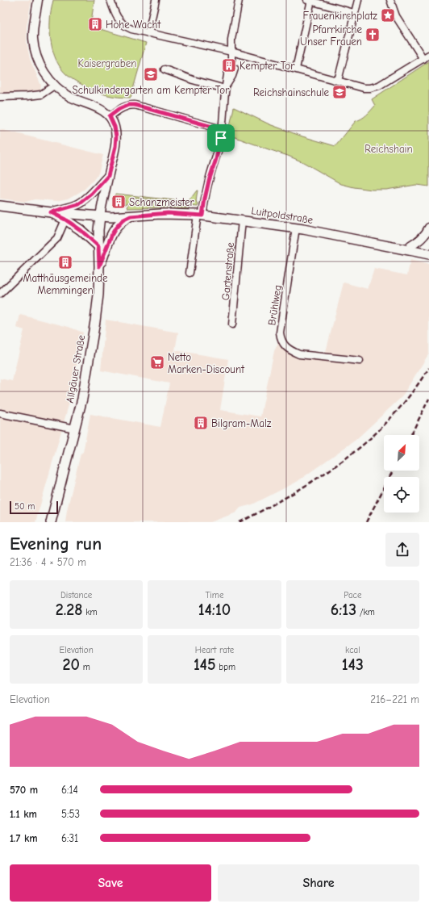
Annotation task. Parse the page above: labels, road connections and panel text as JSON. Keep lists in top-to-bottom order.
{
  "streets": {
    "main road": ["Luitpoldstraße", "Allgäuer Straße"],
    "street": ["Gartenstraße", "Brühlweg"]
  },
  "crossings": [
    ["Luitpoldstraße", "Gartenstraße"],
    ["Luitpoldstraße", "Brühlweg"],
    ["Luitpoldstraße", "Allgäuer Straße"]
  ],
  "parks": ["Kaisergraben", "Reichshain"],
  "places": {
    "place": ["Frauenkirchplatz"],
    "building": [
      "Hohe Wacht",
      "Kempter Tor",
      "Schanzmeister",
      "Matthäusgemeinde Memmingen",
      "Bilgram-Malz"
    ],
    "church": ["Pfarrkirche Unser Frauen"],
    "school or university": ["Schulkindergarten am Kempter Tor", "Reichshainschule"],
    "supermarket": ["Netto Marken-Discount"]
  },
  "scale_bar": "50 m",
  "north": "top right",
  "page": {
    "scale": "50 m",
    "heading": ["Evening run", "21:36 · 4 × 570 m"],
    "stats": [
      ["Distance", "2.28 km"],
      ["Time", "14:10"],
      ["Pace", "6:13 /km"],
      ["Elevation", "20 m"],
      ["Heart rate", "145 bpm"],
      ["kcal", "143"]
    ],
    "chart": ["Elevation", "216–221 m"],
    "list": [
      {
        "name": "570 m",
        "note": "6:14"
      },
      {
        "name": "1.1 km",
        "note": "5:53"
      },
      {
        "name": "1.7 km",
        "note": "6:31"
      }
    ],
    "buttons": ["Save", "Share"]
  }
}
